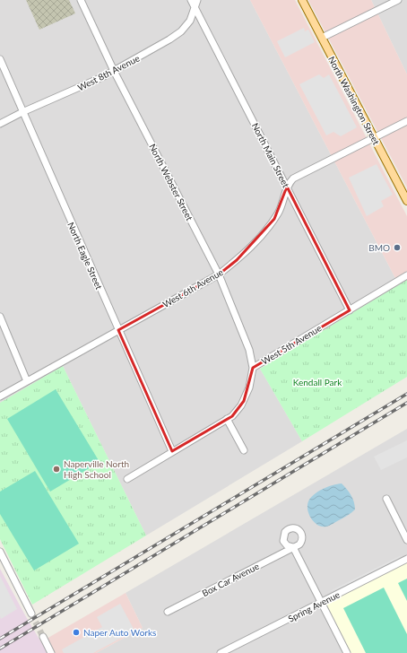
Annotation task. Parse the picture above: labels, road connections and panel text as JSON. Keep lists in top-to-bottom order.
{
  "streets": {
    "main road": ["North Washington Street"],
    "street": [
      "West 8th Avenue",
      "North Main Street",
      "North Webster Street",
      "North Eagle Street",
      "West 6th Avenue",
      "West 5th Avenue",
      "Box Car Avenue",
      "Spring Avenue"
    ]
  },
  "crossings": [
    ["West 8th Avenue", "North Main Street"],
    ["West 8th Avenue", "North Webster Street"],
    ["West 8th Avenue", "North Eagle Street"],
    ["North Main Street", "West 6th Avenue"],
    ["North Main Street", "West 5th Avenue"],
    ["North Webster Street", "West 6th Avenue"],
    ["North Webster Street", "West 5th Avenue"],
    ["North Eagle Street", "West 6th Avenue"],
    ["North Eagle Street", "West 5th Avenue"],
    ["Box Car Avenue", "Spring Avenue"]
  ],
  "parks": ["Kendall Park"],
  "places": ["BMO", "Naperville North High School", "Naper Auto Works"]
}
